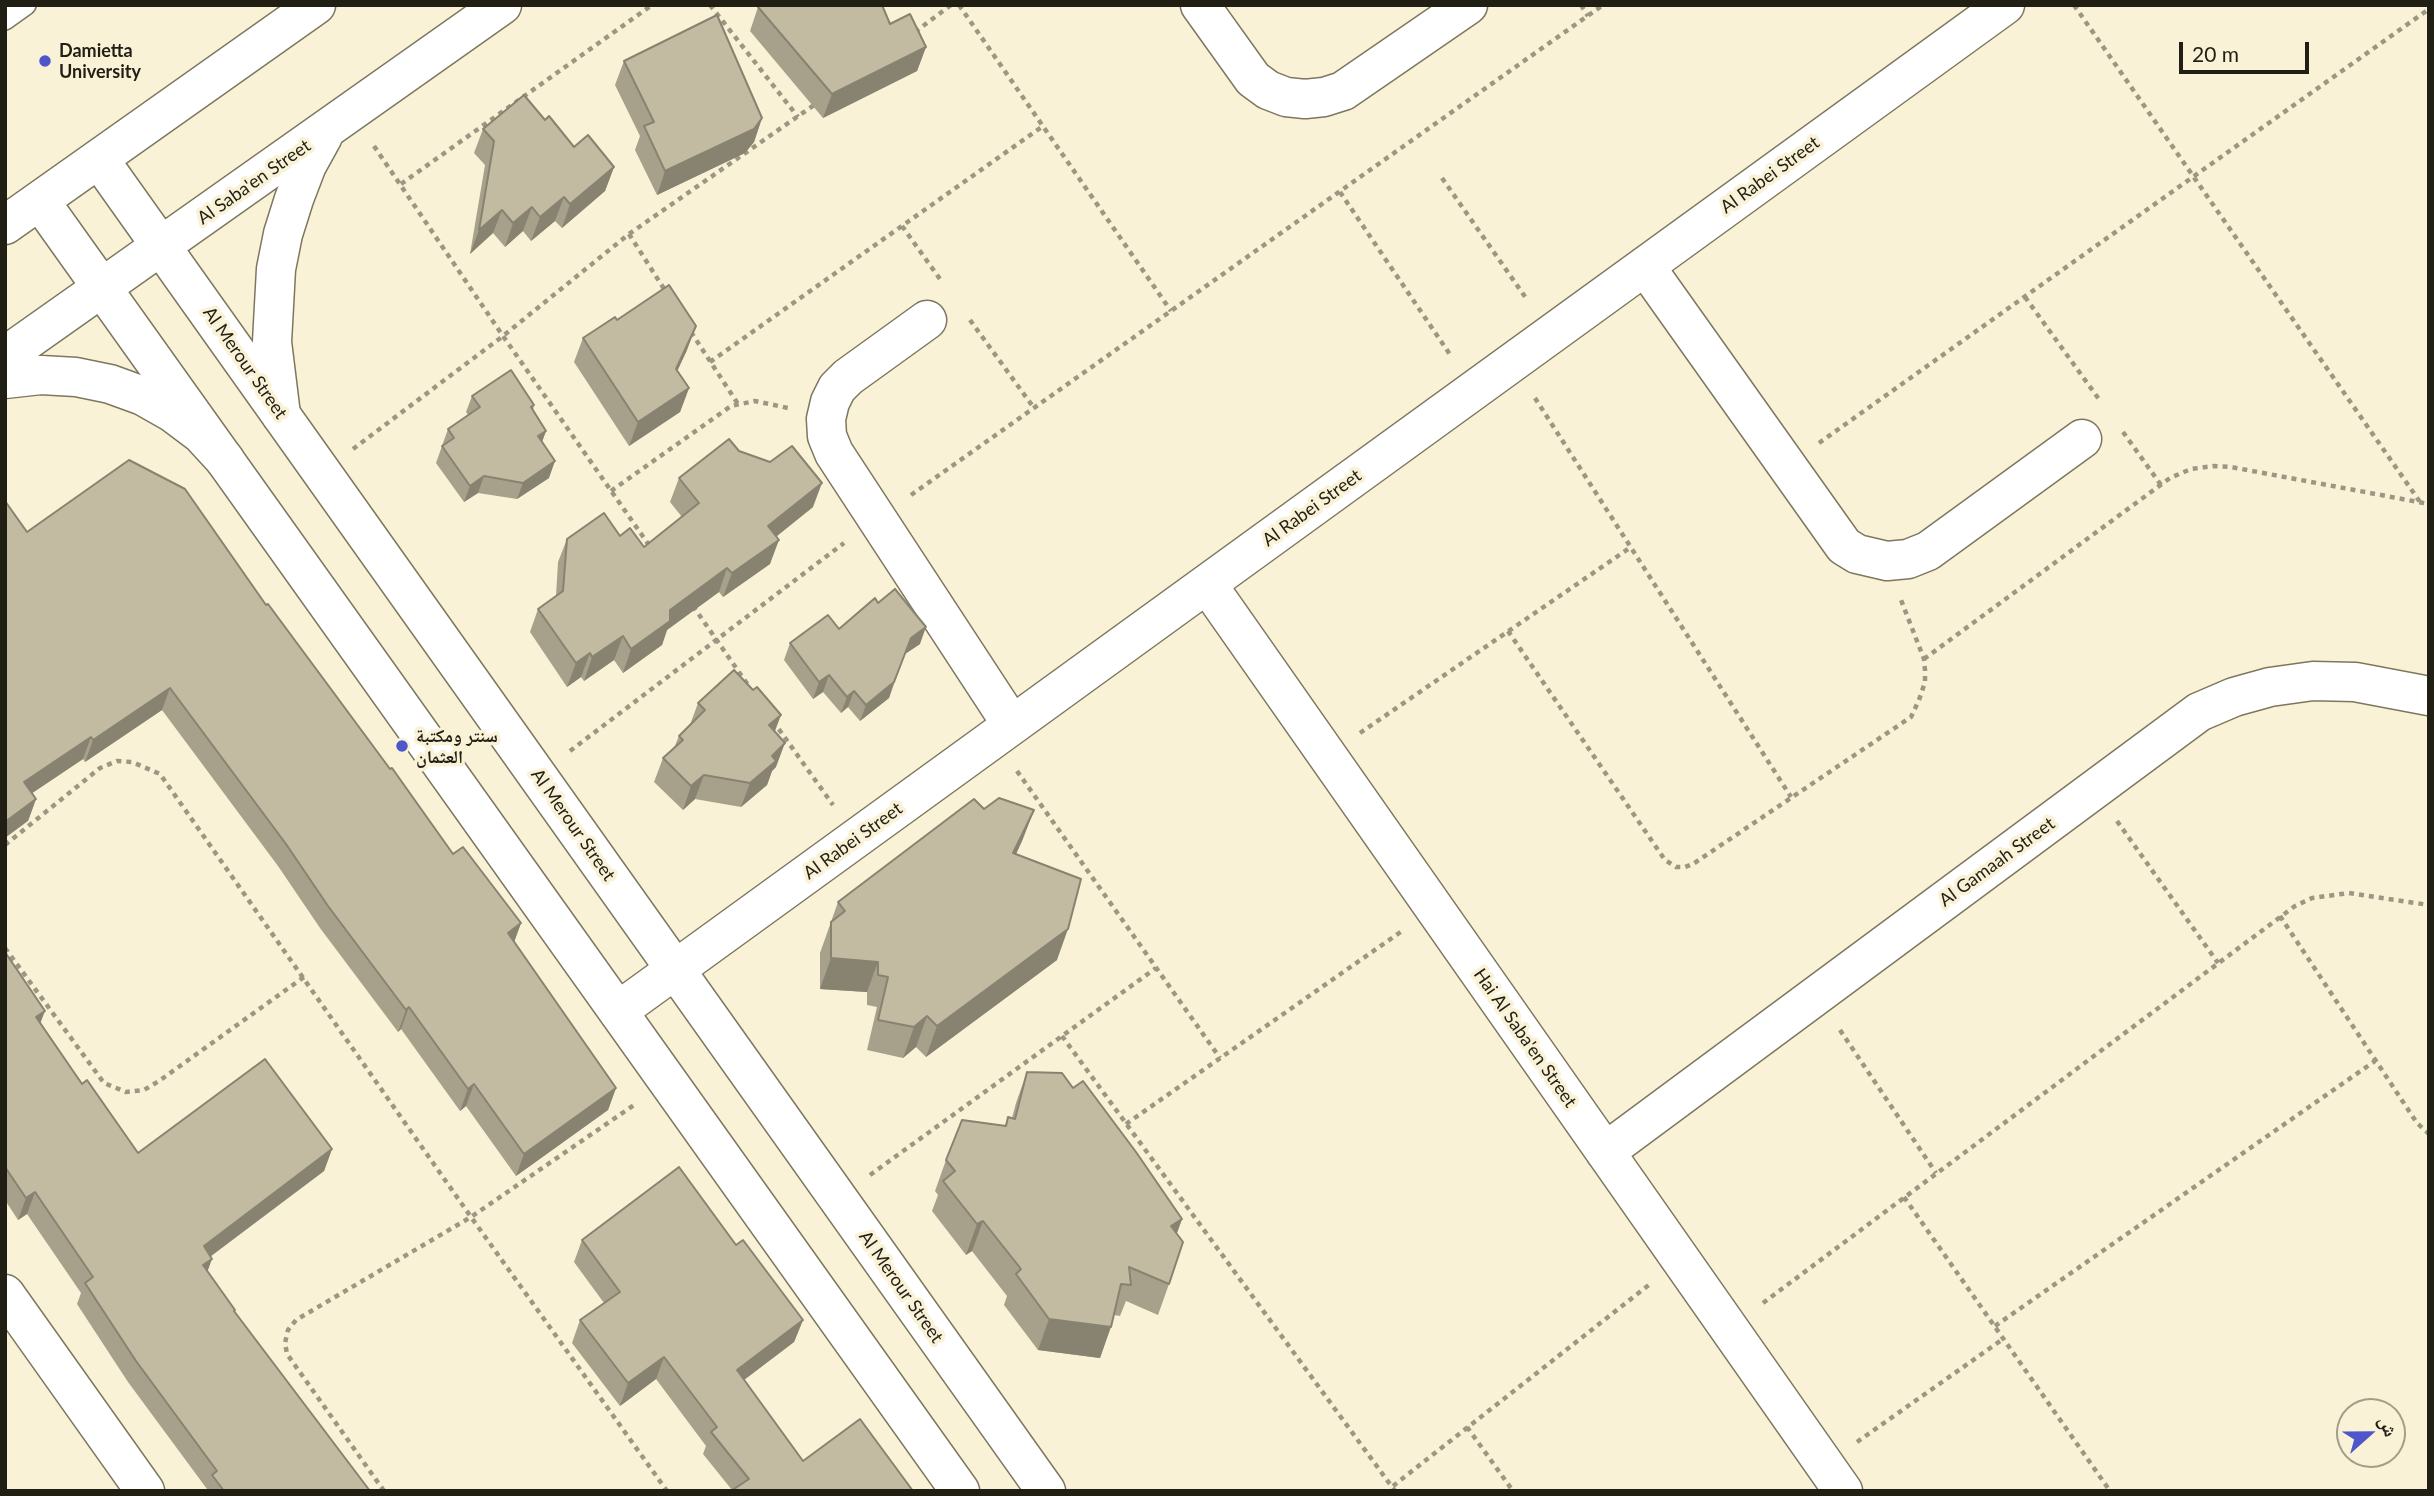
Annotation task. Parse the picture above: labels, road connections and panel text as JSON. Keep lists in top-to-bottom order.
{
  "streets": {
    "street": [
      "Al Rabei Street",
      "Al Saba'en Street",
      "Al Merour Street",
      "Al Gamaah Street",
      "Hai Al Saba'en Street"
    ]
  },
  "crossings": [
    ["Al Rabei Street", "Al Merour Street"],
    ["Al Rabei Street", "Hai Al Saba'en Street"],
    ["Al Saba'en Street", "Al Merour Street"],
    ["Al Gamaah Street", "Hai Al Saba'en Street"]
  ],
  "places": ["Damietta University", "سنتر ومكتبة العثمان"],
  "scale_bar": "20 m",
  "north": "right"
}
